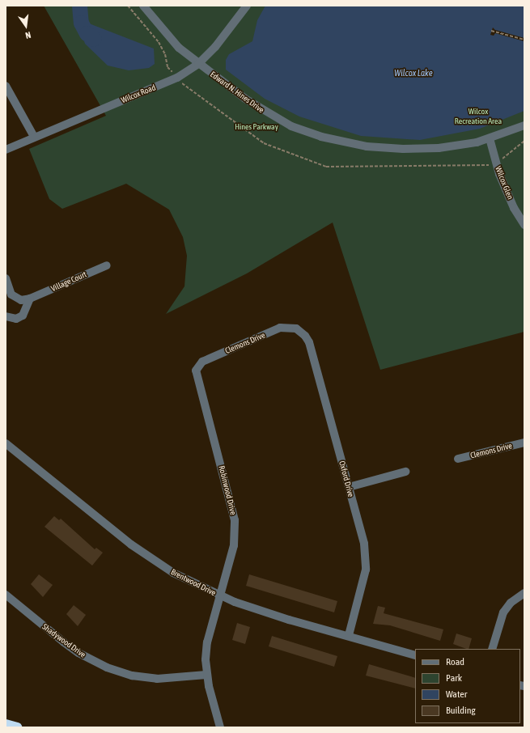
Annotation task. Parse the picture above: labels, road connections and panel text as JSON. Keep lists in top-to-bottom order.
{
  "streets": {
    "street": [
      "Edward N. Hines Drive",
      "Wilcox Road",
      "Wilcox Glen",
      "Village Court",
      "Clemons Drive",
      "Oxford Drive",
      "Robinwood Drive",
      "Brentwood Drive",
      "Shadywood Drive"
    ]
  },
  "crossings": [
    ["Edward N. Hines Drive", "Wilcox Road"],
    ["Edward N. Hines Drive", "Wilcox Glen"],
    ["Clemons Drive", "Oxford Drive"],
    ["Clemons Drive", "Robinwood Drive"],
    ["Oxford Drive", "Brentwood Drive"],
    ["Robinwood Drive", "Brentwood Drive"],
    ["Robinwood Drive", "Shadywood Drive"]
  ],
  "water": ["Wilcox Lake"],
  "parks": ["Wilcox Recreation Area", "Hines Parkway"],
  "legend": [
    "Road",
    "Park",
    "Water",
    "Building"
  ],
  "north": "bottom"
}
